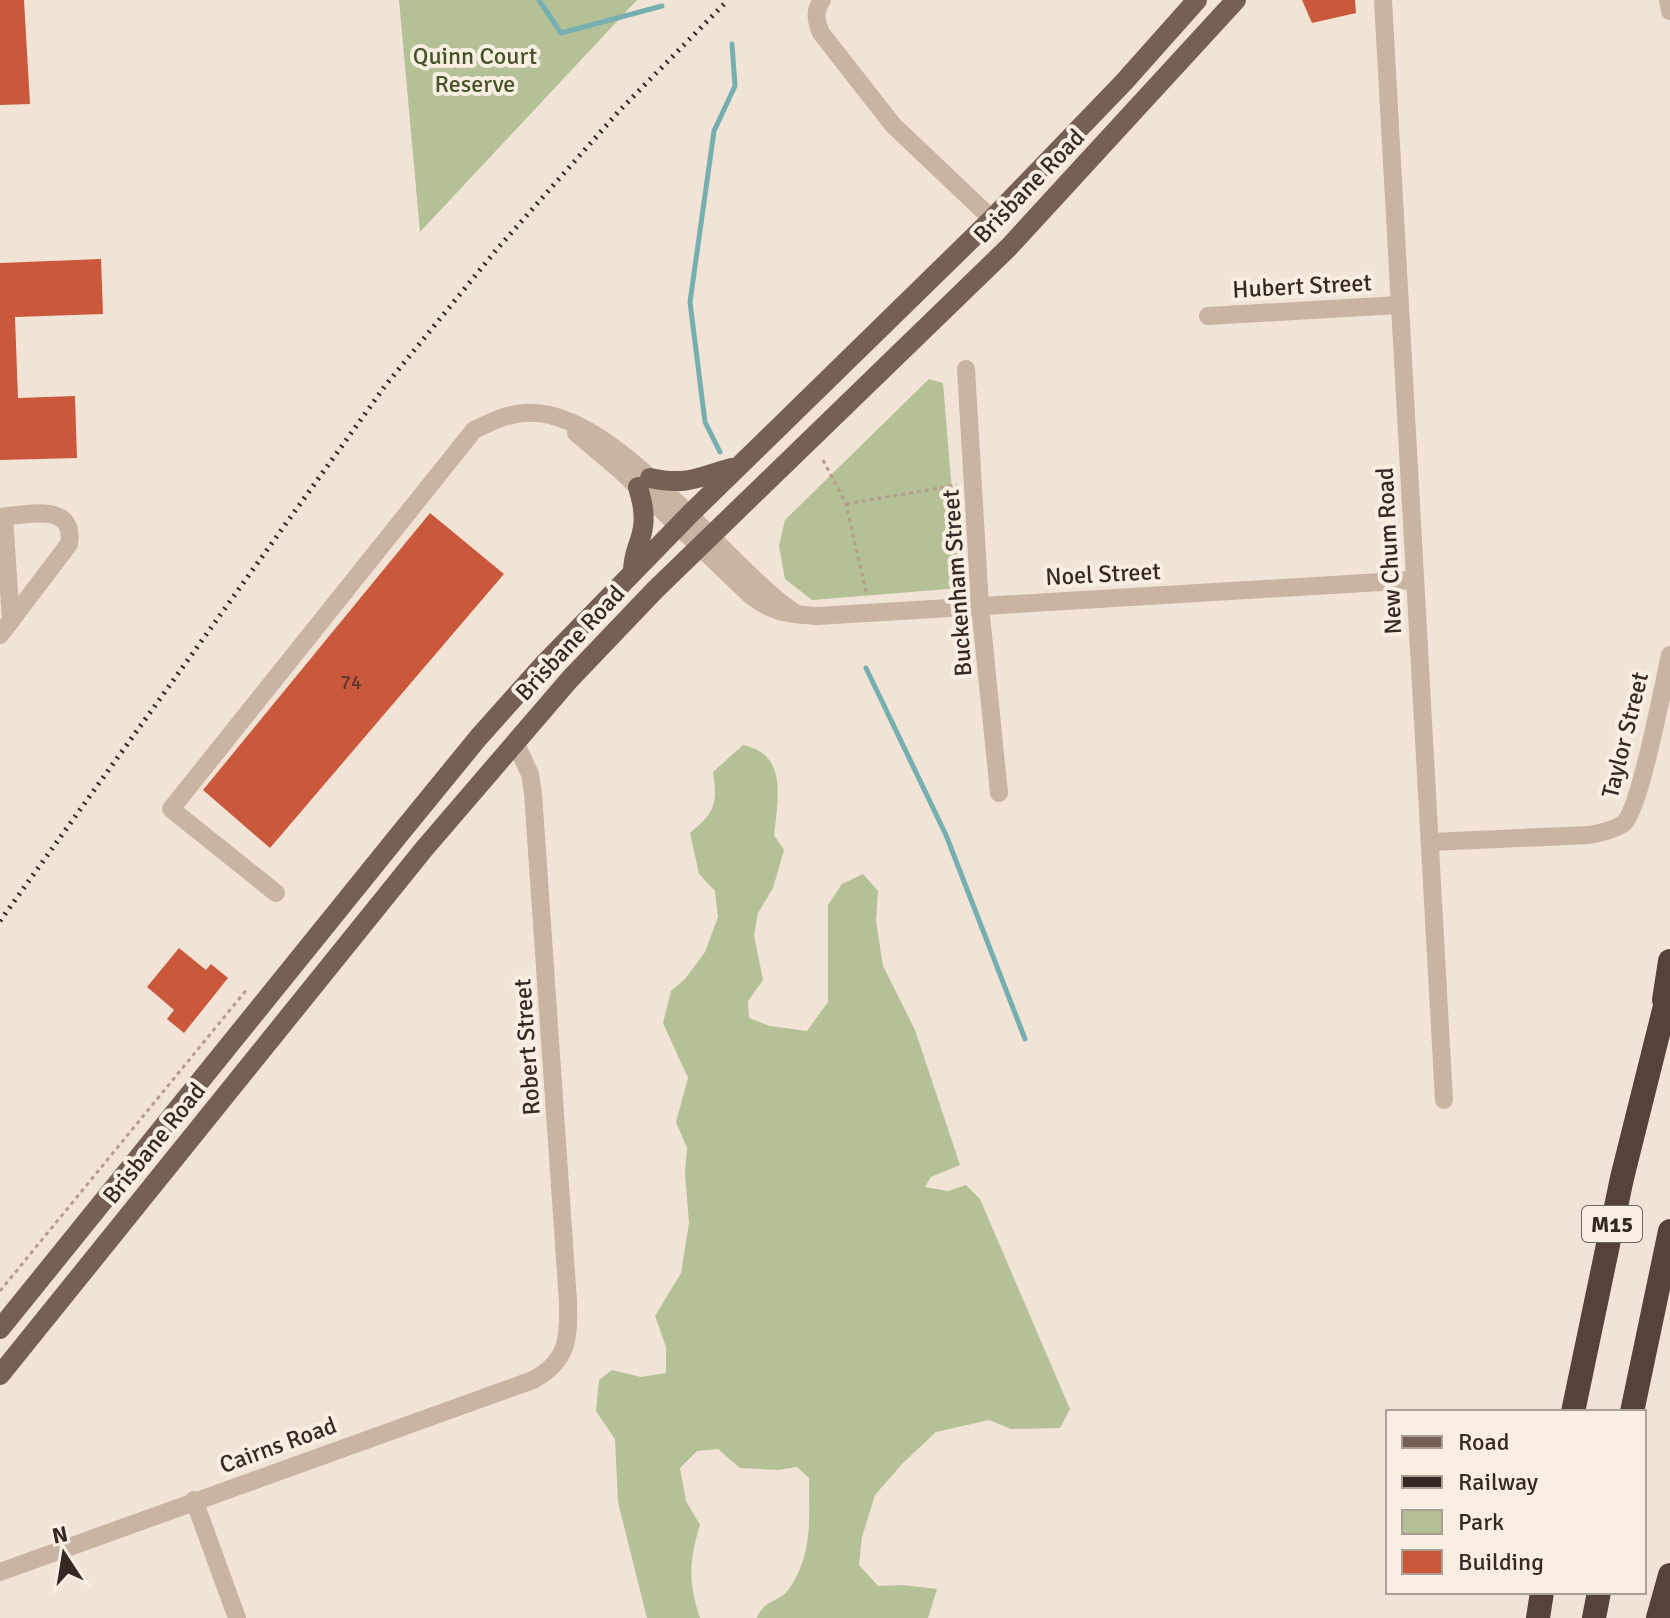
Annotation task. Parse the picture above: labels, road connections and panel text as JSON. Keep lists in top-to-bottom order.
{
  "streets": {
    "highway": ["M15"],
    "main road": ["Brisbane Road"],
    "street": [
      "Hubert Street",
      "New Chum Road",
      "Noel Street",
      "Buckenham Street",
      "Taylor Street",
      "Robert Street",
      "Cairns Road"
    ]
  },
  "crossings": [
    ["Brisbane Road", "Noel Street"],
    ["Brisbane Road", "Robert Street"],
    ["Hubert Street", "New Chum Road"],
    ["New Chum Road", "Noel Street"],
    ["New Chum Road", "Taylor Street"],
    ["Noel Street", "Buckenham Street"],
    ["Robert Street", "Cairns Road"]
  ],
  "parks": ["Quinn Court Reserve"],
  "house_numbers": ["74"],
  "legend": [
    "Road",
    "Railway",
    "Park",
    "Building"
  ],
  "north": "top"
}
